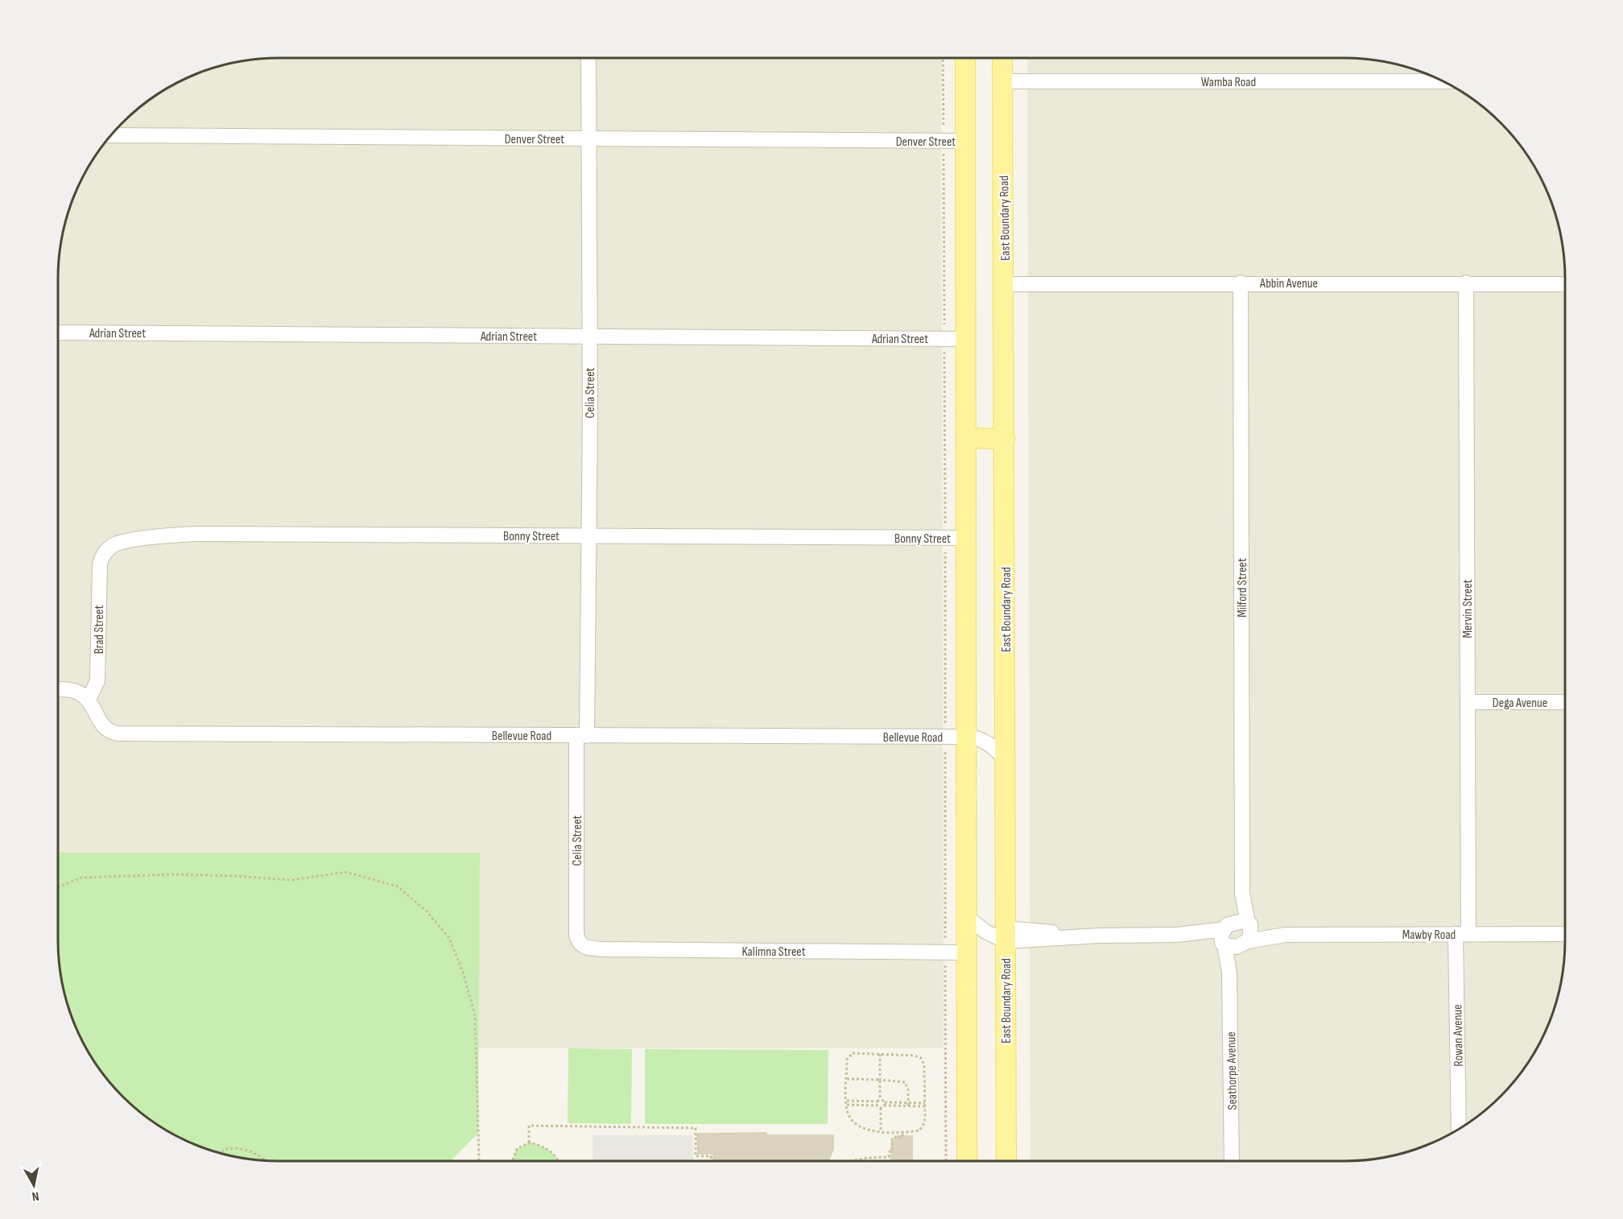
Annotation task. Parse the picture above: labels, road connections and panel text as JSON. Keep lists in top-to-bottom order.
{
  "streets": {
    "main road": ["East Boundary Road"],
    "street": [
      "Wamba Road",
      "Denver Street",
      "Abbin Avenue",
      "Adrian Street",
      "Celia Street",
      "Bonny Street",
      "Milford Street",
      "Mervin Street",
      "Brad Street",
      "Dega Avenue",
      "Bellevue Road",
      "Mawby Road",
      "Kalimna Street",
      "Rowan Avenue",
      "Seathorpe Avenue"
    ]
  },
  "crossings": [
    ["Wamba Road", "East Boundary Road"],
    ["Denver Street", "Celia Street"],
    ["East Boundary Road", "Abbin Avenue"],
    ["East Boundary Road", "Bellevue Road"],
    ["East Boundary Road", "Mawby Road"],
    ["Abbin Avenue", "Milford Street"],
    ["Abbin Avenue", "Mervin Street"],
    ["Adrian Street", "Celia Street"],
    ["Celia Street", "Bonny Street"],
    ["Celia Street", "Bellevue Road"],
    ["Celia Street", "Kalimna Street"],
    ["Bonny Street", "Brad Street"],
    ["Milford Street", "Mawby Road"],
    ["Milford Street", "Seathorpe Avenue"],
    ["Mervin Street", "Dega Avenue"],
    ["Mervin Street", "Mawby Road"],
    ["Mervin Street", "Rowan Avenue"],
    ["Brad Street", "Bellevue Road"],
    ["Mawby Road", "Rowan Avenue"],
    ["Mawby Road", "Seathorpe Avenue"]
  ],
  "north": "bottom"
}
